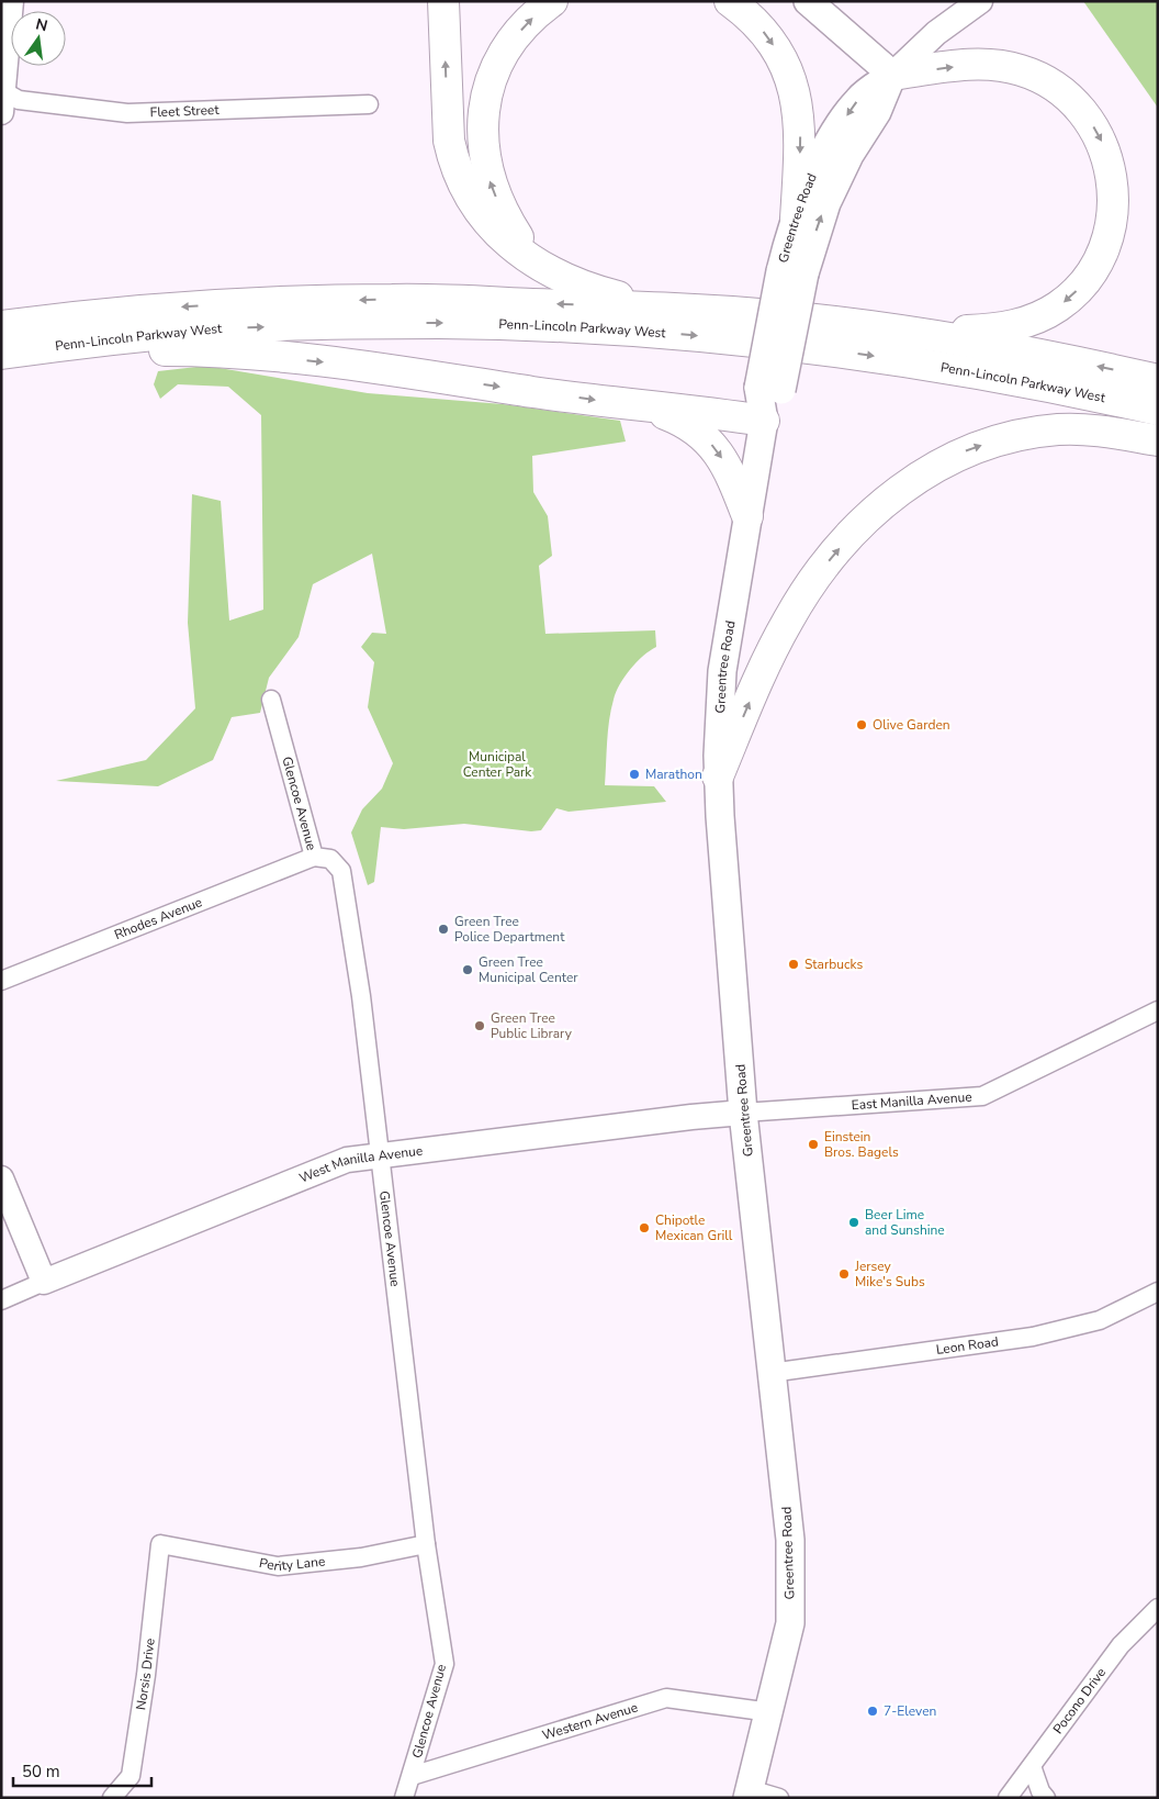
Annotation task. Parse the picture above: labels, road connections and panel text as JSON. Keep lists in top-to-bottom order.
{
  "streets": {
    "highway": ["Penn-Lincoln Parkway West"],
    "main road": ["Greentree Road"],
    "street": [
      "Fleet Street",
      "Glencoe Avenue",
      "Rhodes Avenue",
      "East Manilla Avenue",
      "West Manilla Avenue",
      "Leon Road",
      "Perity Lane",
      "Norsis Drive",
      "Pocono Drive",
      "Western Avenue"
    ]
  },
  "crossings": [
    ["Greentree Road", "East Manilla Avenue"],
    ["Greentree Road", "West Manilla Avenue"],
    ["Greentree Road", "Leon Road"],
    ["Greentree Road", "Western Avenue"],
    ["Glencoe Avenue", "Rhodes Avenue"],
    ["Glencoe Avenue", "West Manilla Avenue"],
    ["Glencoe Avenue", "Perity Lane"],
    ["Glencoe Avenue", "Western Avenue"],
    ["East Manilla Avenue", "West Manilla Avenue"],
    ["Perity Lane", "Norsis Drive"]
  ],
  "parks": ["Municipal Center Park"],
  "places": [
    "Olive Garden",
    "Marathon",
    "Green Tree Police Department",
    "Starbucks",
    "Green Tree Municipal Center",
    "Green Tree Public Library",
    "Einstein Bros. Bagels",
    "Beer Lime and Sunshine",
    "Chipotle Mexican Grill",
    "Jersey Mike's Subs",
    "7-Eleven"
  ],
  "scale_bar": "50 m",
  "north": "top"
}
